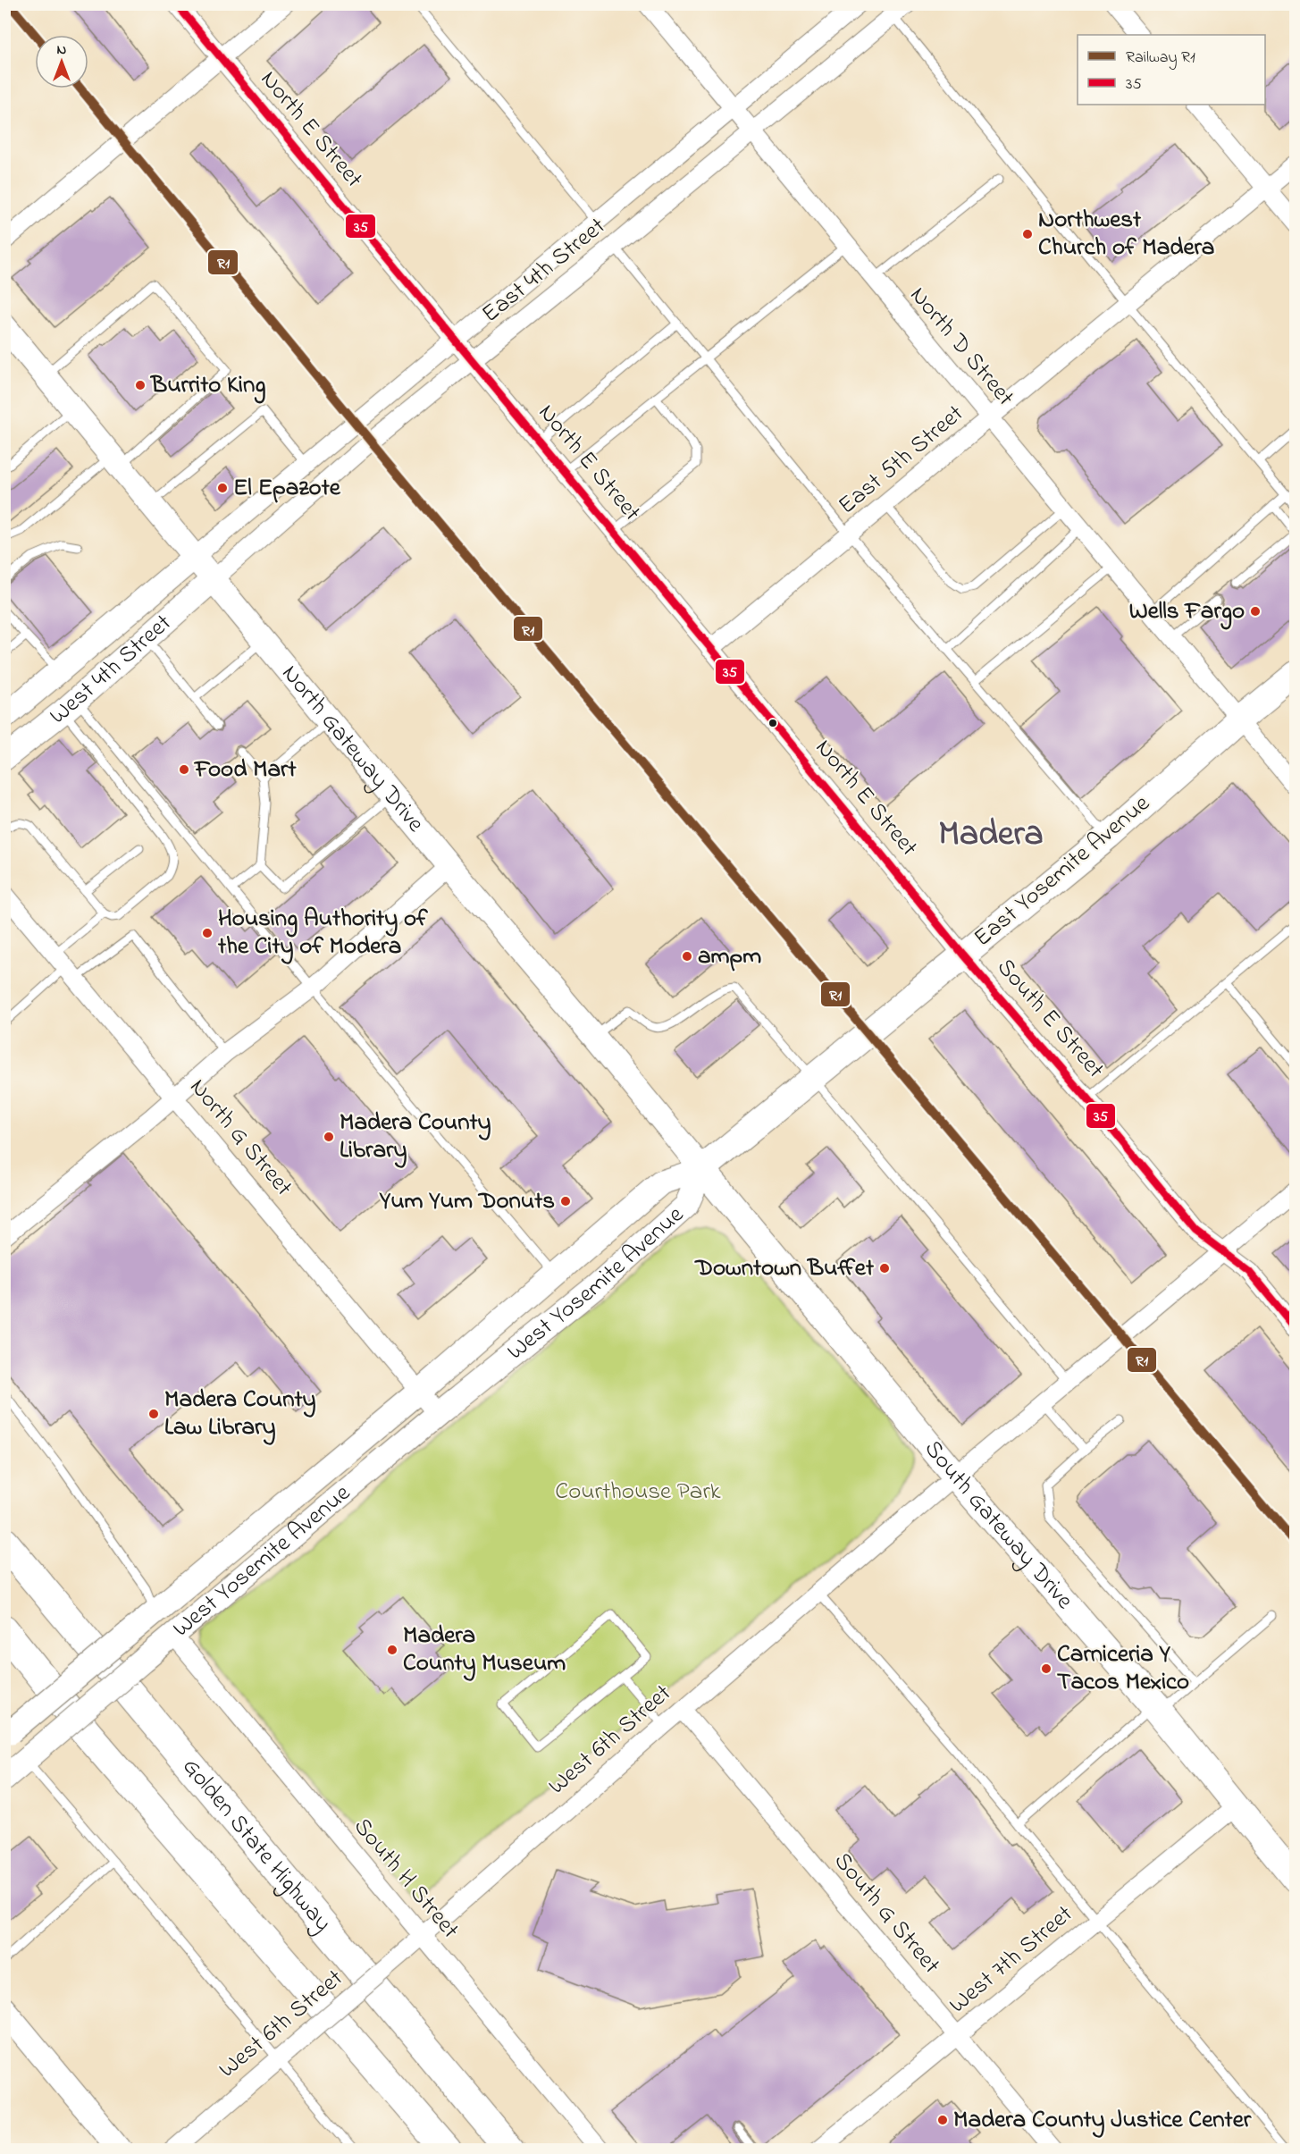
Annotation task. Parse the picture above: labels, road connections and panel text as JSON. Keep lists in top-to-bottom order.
{
  "streets": {
    "highway": ["Golden State Highway"],
    "main road": [
      "West 4th Street",
      "North Gateway Drive",
      "East Yosemite Avenue",
      "West Yosemite Avenue",
      "South Gateway Drive"
    ],
    "street": [
      "North E Street",
      "East 4th Street",
      "North D Street",
      "East 5th Street",
      "South E Street",
      "North G Street",
      "West 6th Street",
      "South H Street",
      "South G Street",
      "West 7th Street"
    ]
  },
  "crossings": [
    ["North E Street", "East 4th Street"],
    ["North E Street", "East 5th Street"],
    ["North E Street", "East Yosemite Avenue"],
    ["North E Street", "South E Street"],
    ["East 4th Street", "North D Street"],
    ["East 4th Street", "West 4th Street"],
    ["East 4th Street", "North Gateway Drive"],
    ["North D Street", "East 5th Street"],
    ["North D Street", "East Yosemite Avenue"],
    ["West 4th Street", "North Gateway Drive"],
    ["North Gateway Drive", "East Yosemite Avenue"],
    ["North Gateway Drive", "West Yosemite Avenue"],
    ["North Gateway Drive", "South Gateway Drive"],
    ["East Yosemite Avenue", "South E Street"],
    ["East Yosemite Avenue", "West Yosemite Avenue"],
    ["East Yosemite Avenue", "South Gateway Drive"],
    ["South E Street", "West 6th Street"],
    ["North G Street", "West Yosemite Avenue"],
    ["West Yosemite Avenue", "South Gateway Drive"],
    ["West Yosemite Avenue", "South H Street"],
    ["South Gateway Drive", "West 6th Street"],
    ["South Gateway Drive", "West 7th Street"],
    ["West 6th Street", "South H Street"],
    ["West 6th Street", "South G Street"],
    ["South G Street", "West 7th Street"]
  ],
  "districts": ["Madera"],
  "parks": ["Courthouse Park"],
  "places": [
    "Northwest Church of Madera",
    "Burrito King",
    "El Epazote",
    "Wells Fargo",
    "Food Mart",
    "Housing Authority of the City of Modera",
    "ampm",
    "Madera County Library",
    "Yum Yum Donuts",
    "Downtown Buffet",
    "Madera County Law Library",
    "Madera County Museum",
    "Carniceria Y Tacos Mexico",
    "Madera County Justice Center"
  ],
  "lines": ["rail line R1", "transit line 35"],
  "legend": ["Railway R1", "35"],
  "north": "top"
}
